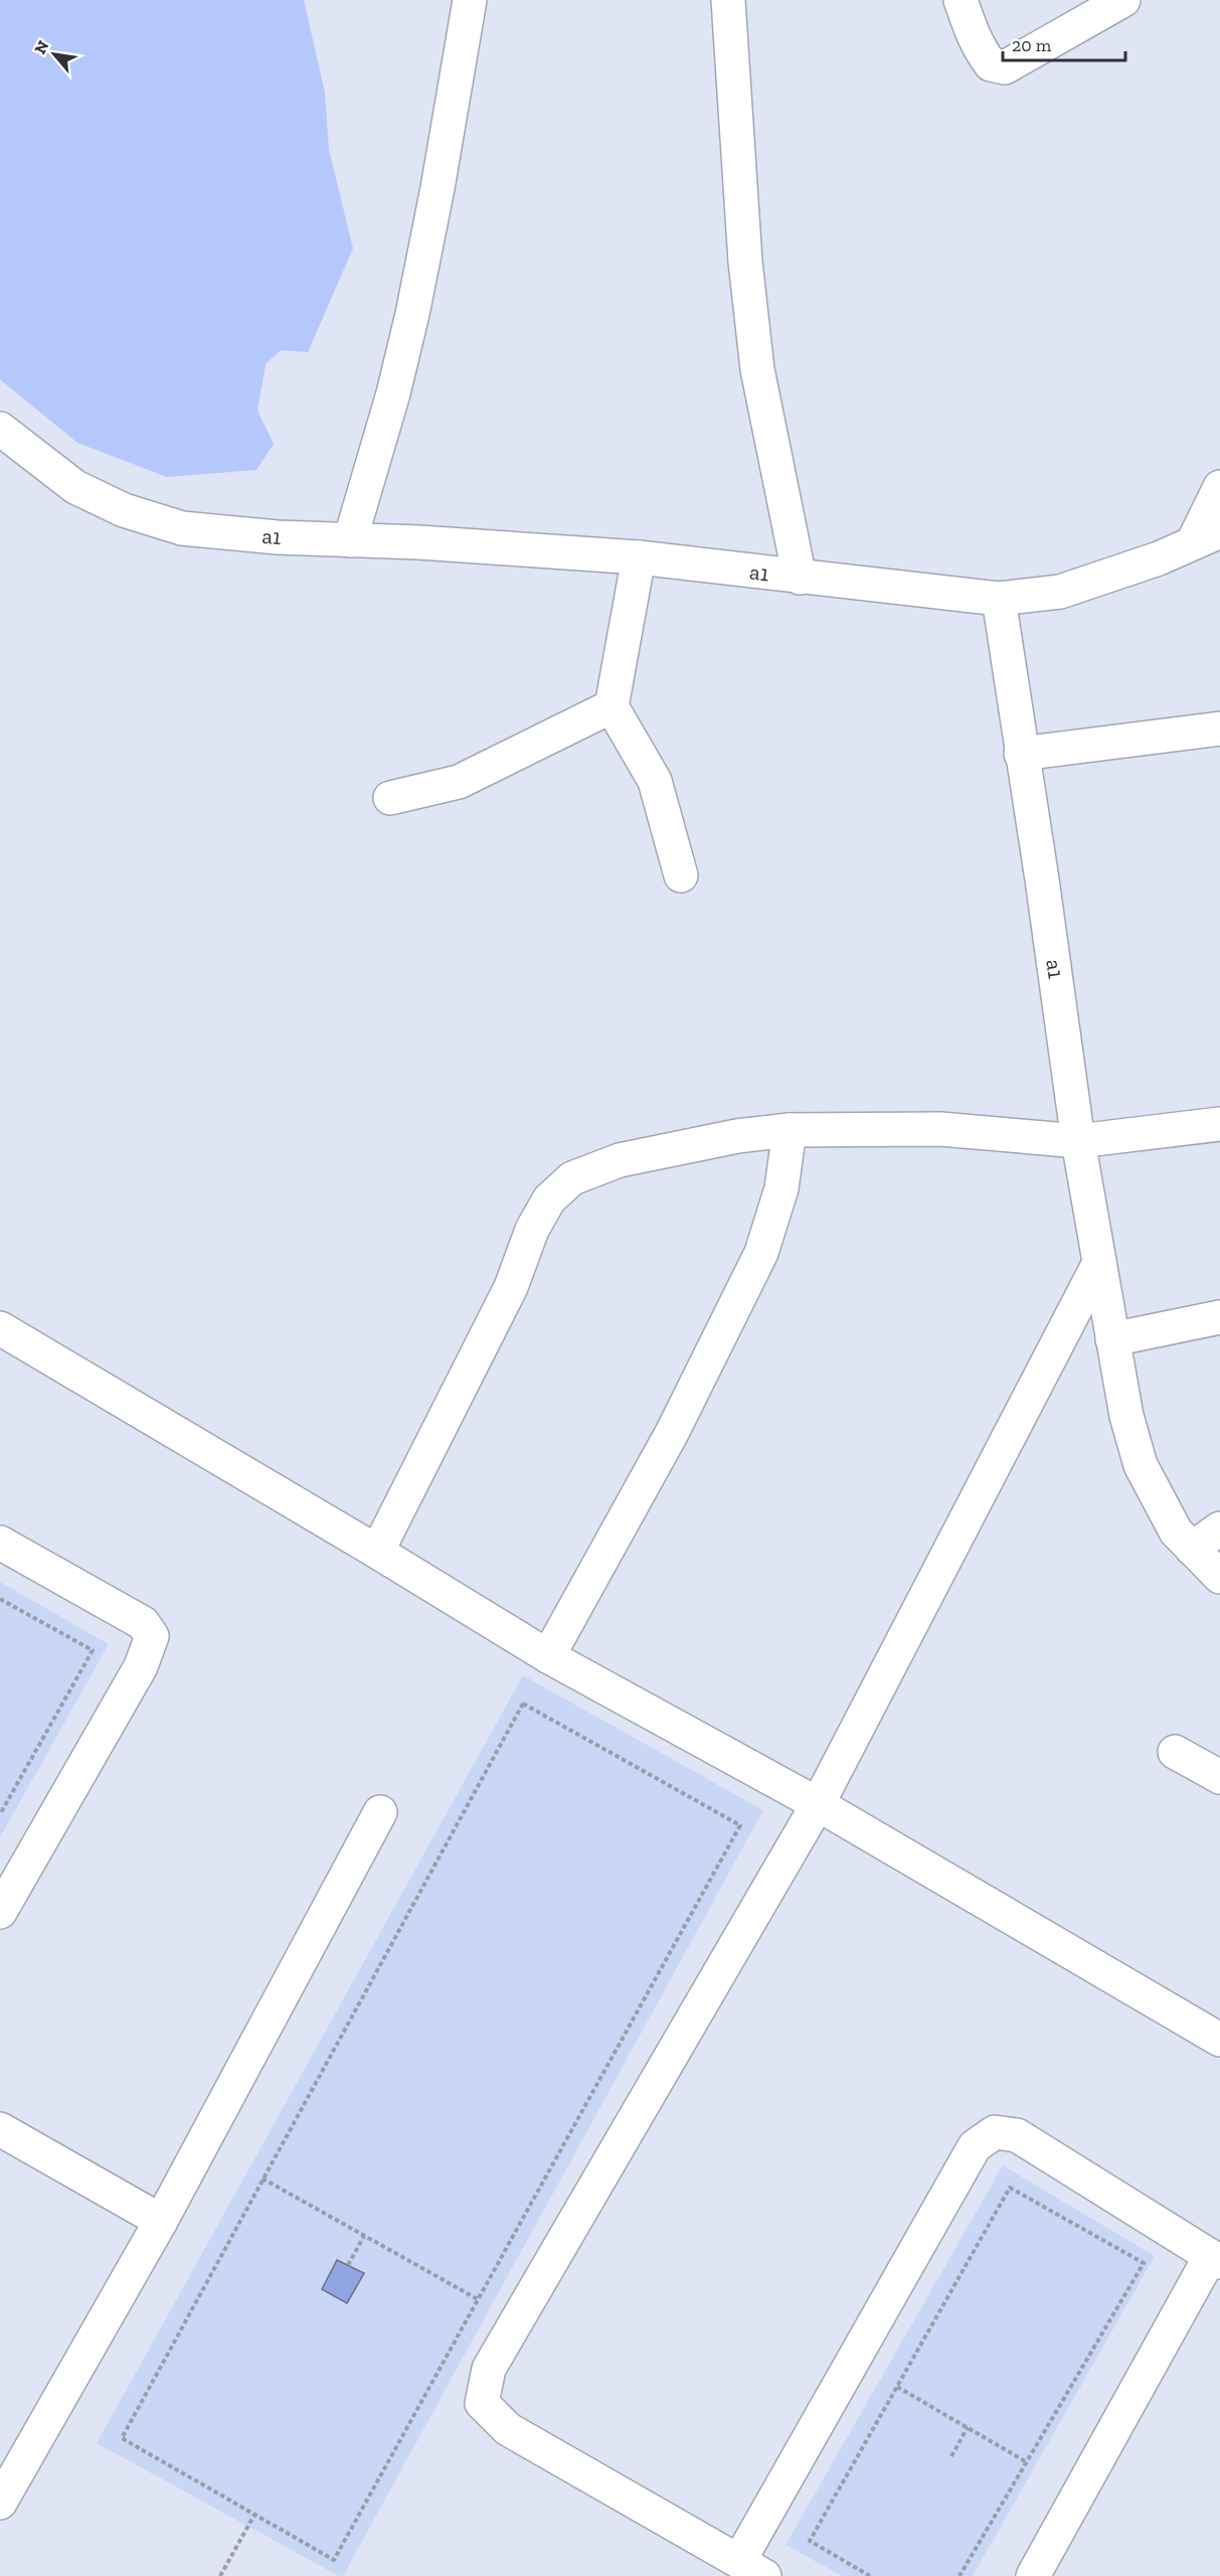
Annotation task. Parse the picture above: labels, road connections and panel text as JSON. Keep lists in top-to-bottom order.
{
  "streets": {
    "street": ["a1"]
  },
  "scale_bar": "20 m",
  "north": "top left"
}
